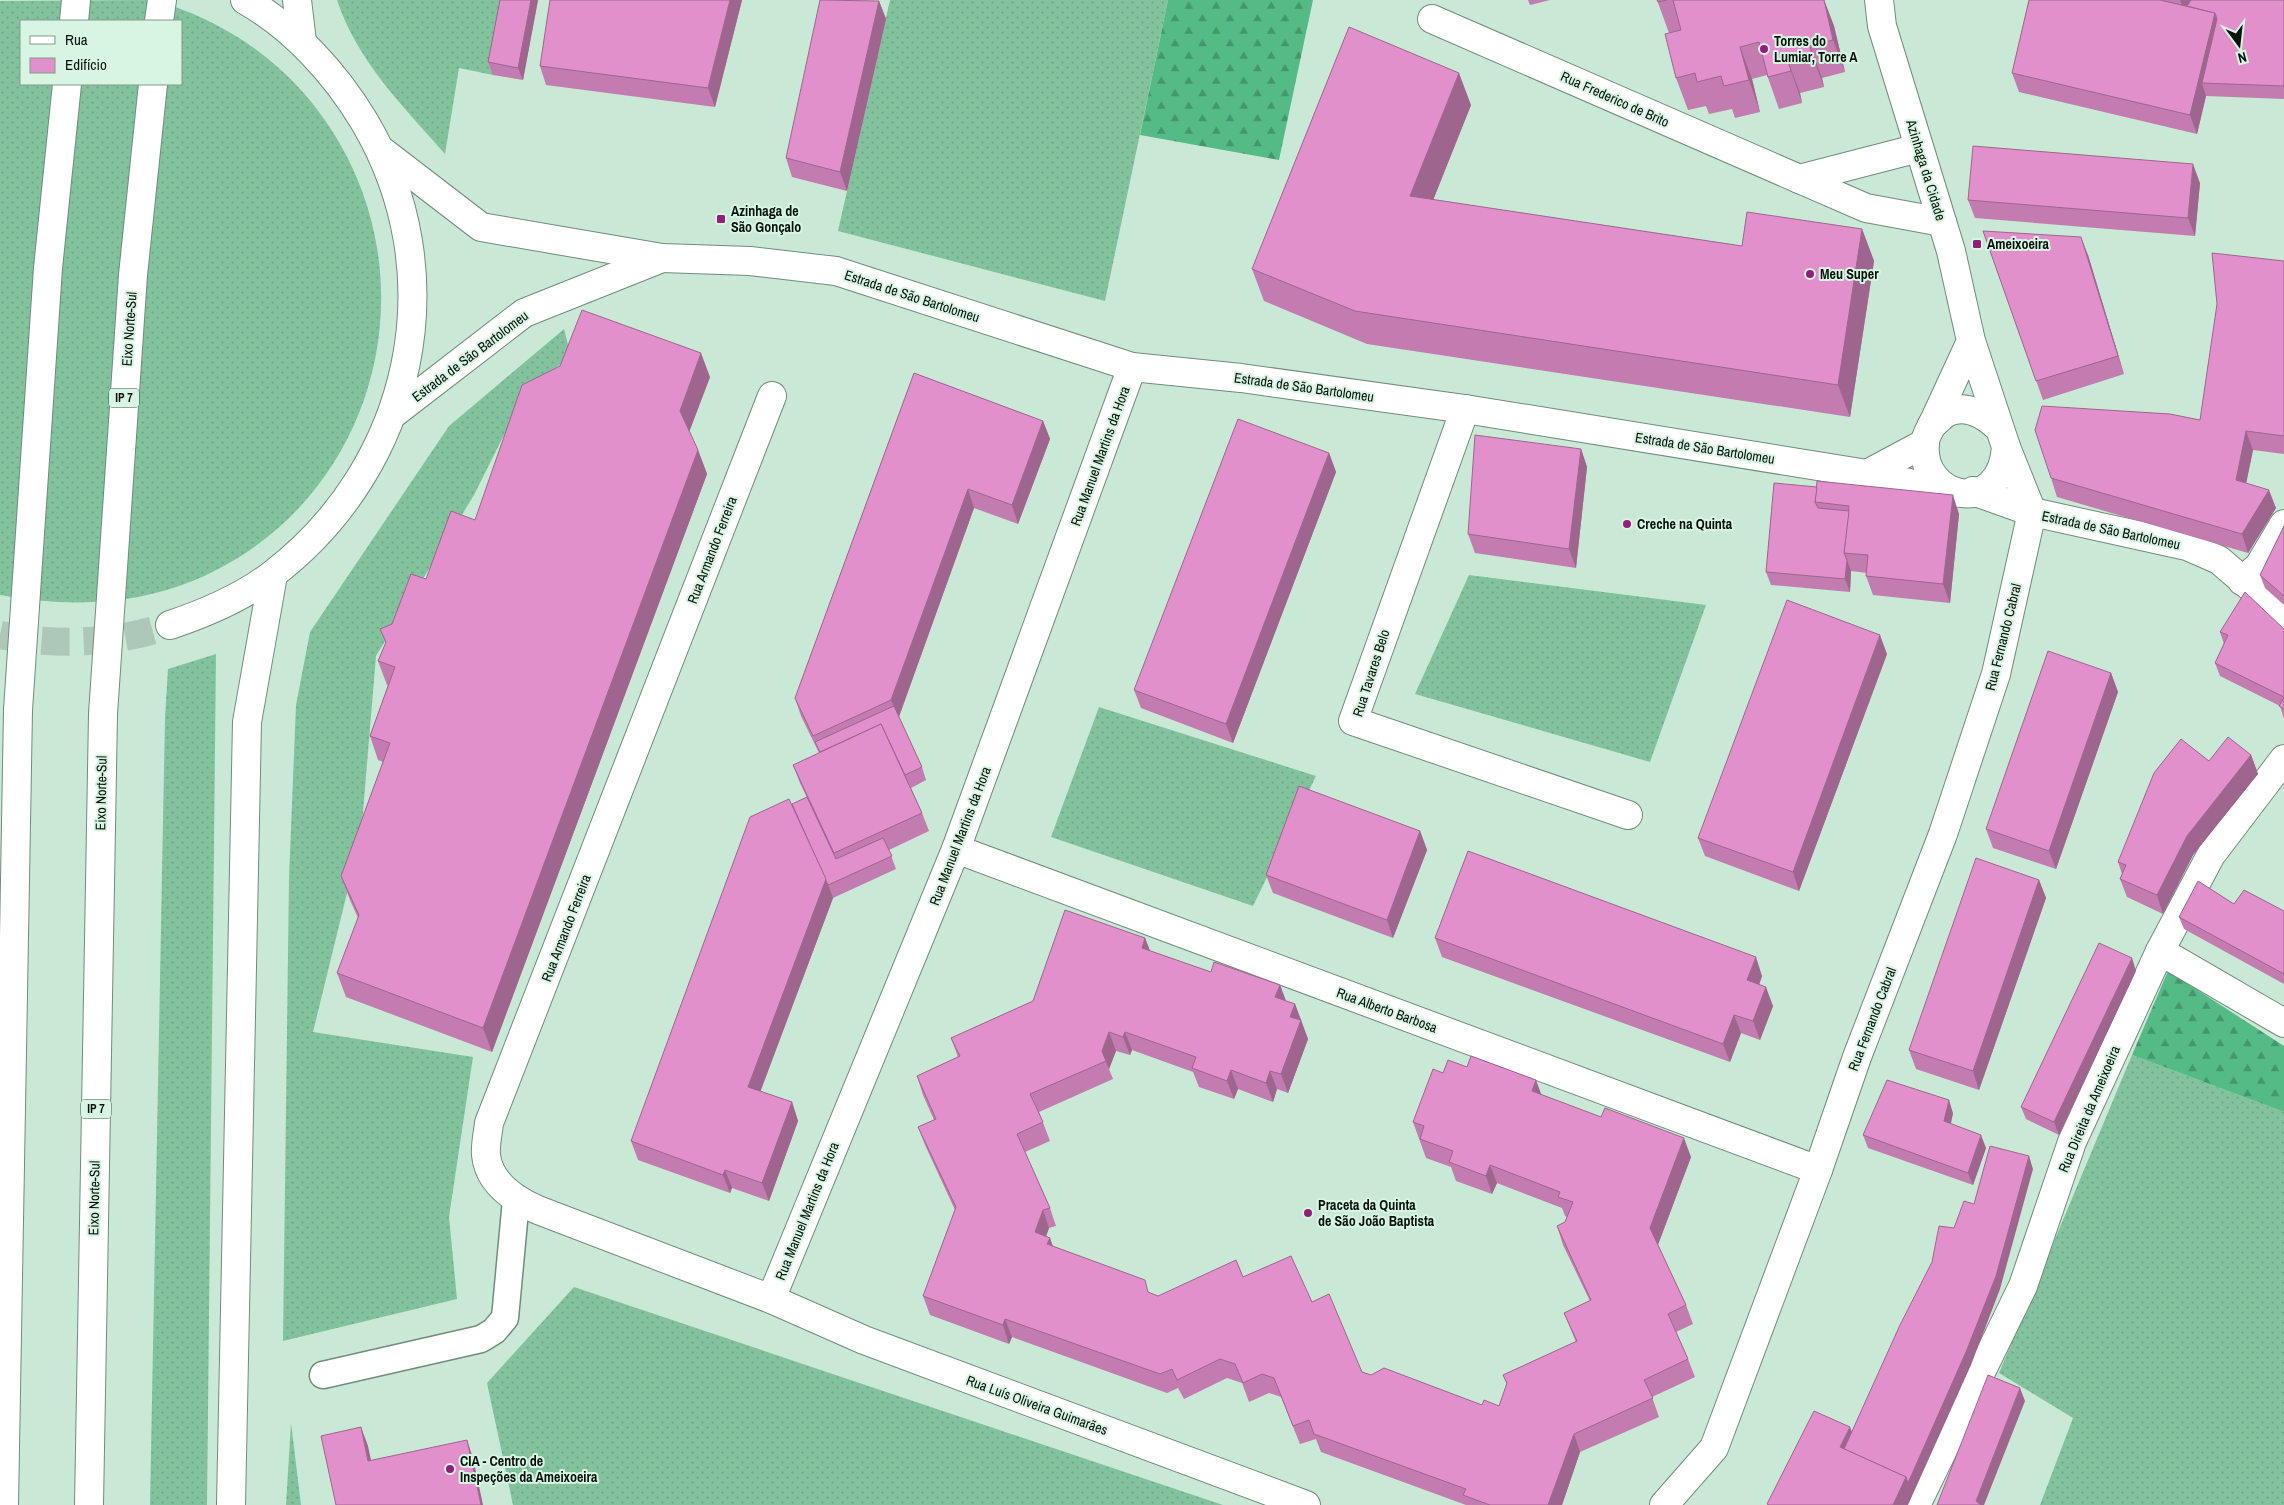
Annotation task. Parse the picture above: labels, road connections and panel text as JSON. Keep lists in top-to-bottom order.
{
  "streets": {
    "main road": [
      "Rua Frederico de Brito",
      "Azinhaga da Cidade",
      "Estrada de São Bartolomeu",
      "Eixo Norte-Sul",
      "IP 7",
      "Rua Manuel Martins da Hora",
      "Rua Armando Ferreira",
      "Rua Fernando Cabral",
      "Rua Tavares Belo",
      "Rua Alberto Barbosa",
      "Rua Direita da Ameixoeira",
      "Rua Luís Oliveira Guimarães"
    ]
  },
  "crossings": [
    ["Rua Frederico de Brito", "Azinhaga da Cidade"],
    ["Azinhaga da Cidade", "Estrada de São Bartolomeu"],
    ["Azinhaga da Cidade", "Rua Fernando Cabral"],
    ["Estrada de São Bartolomeu", "Rua Manuel Martins da Hora"],
    ["Estrada de São Bartolomeu", "Rua Fernando Cabral"],
    ["Estrada de São Bartolomeu", "Rua Tavares Belo"],
    ["Rua Manuel Martins da Hora", "Rua Armando Ferreira"],
    ["Rua Manuel Martins da Hora", "Rua Alberto Barbosa"],
    ["Rua Manuel Martins da Hora", "Rua Luís Oliveira Guimarães"],
    ["Rua Armando Ferreira", "Rua Luís Oliveira Guimarães"],
    ["Rua Fernando Cabral", "Rua Alberto Barbosa"]
  ],
  "places": {
    "other": [
      "Torres do Lumiar, Torre A",
      "Meu Super",
      "Creche na Quinta",
      "Praceta da Quinta de São João Baptista",
      "CIA - Centro de Inspeções da Ameixoeira"
    ],
    "transit": ["Azinhaga de São Gonçalo", "Ameixoeira"]
  },
  "legend": ["Rua", "Edifício"],
  "north": "bottom"
}
